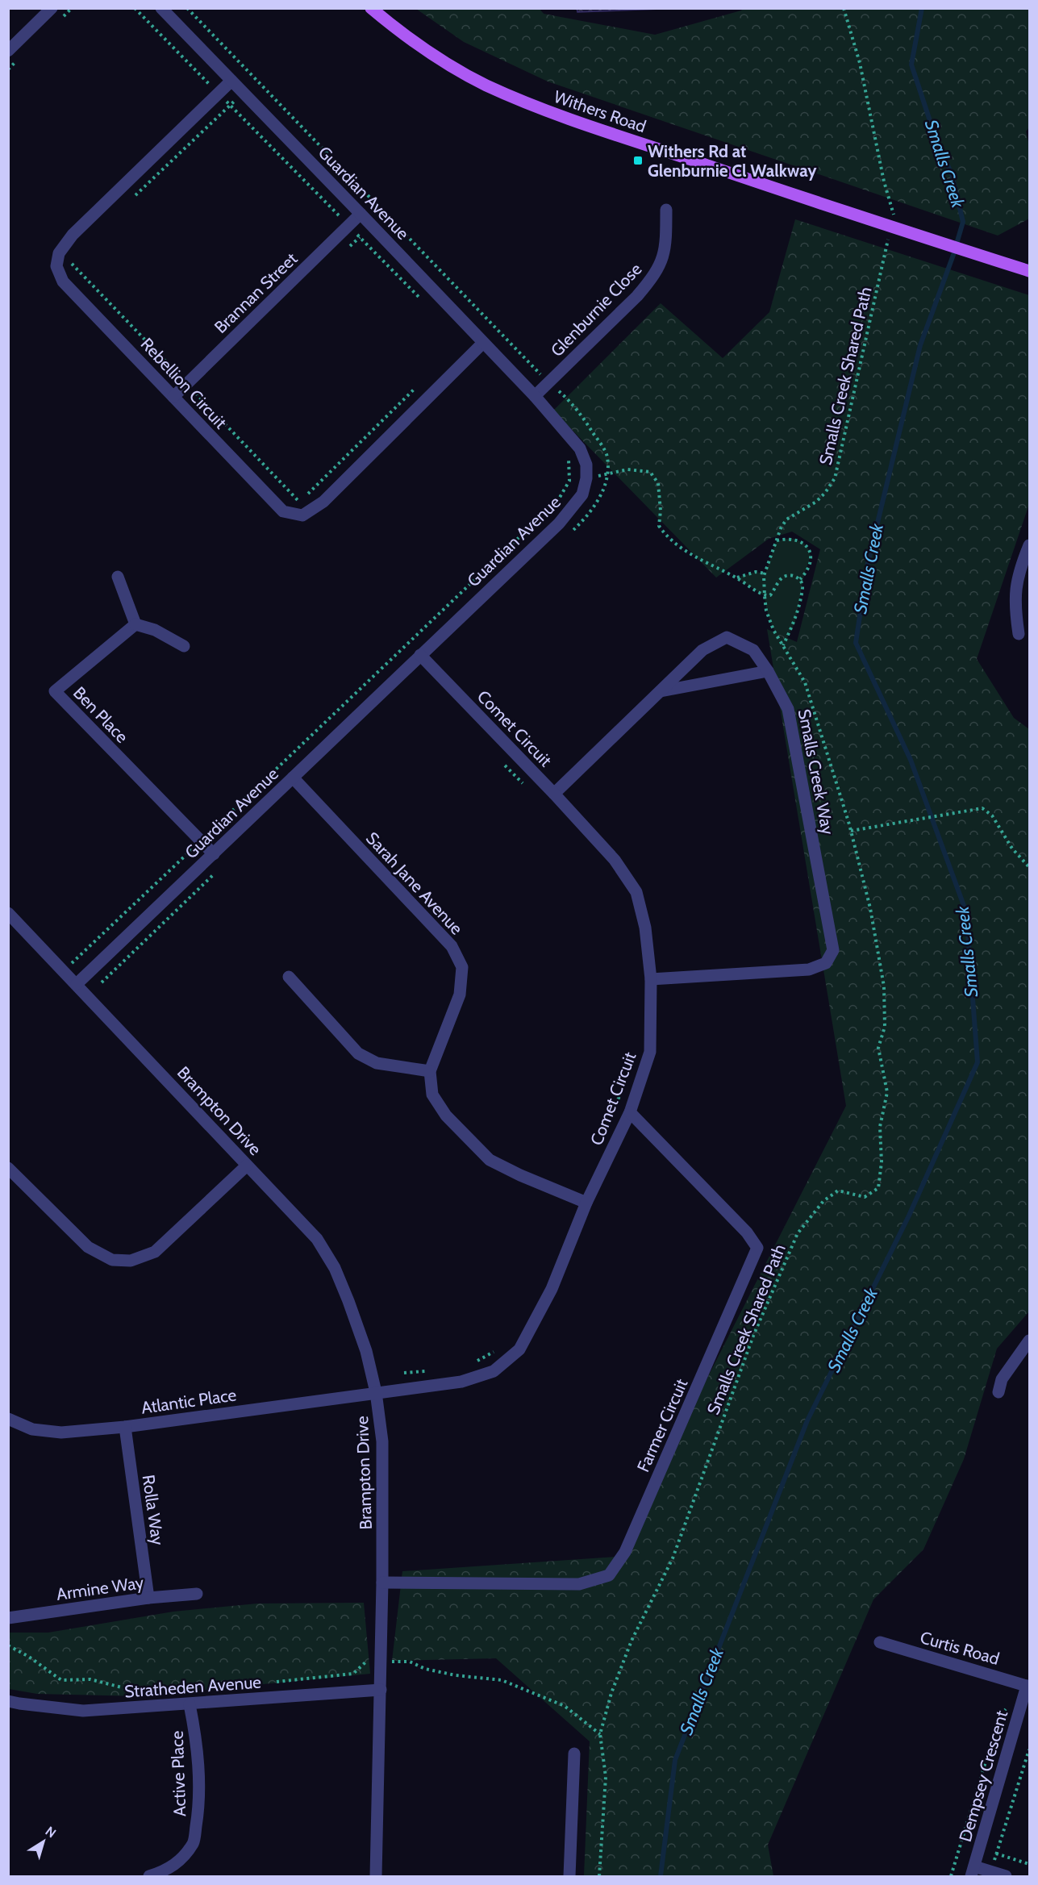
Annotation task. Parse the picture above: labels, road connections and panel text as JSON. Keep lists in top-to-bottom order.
{
  "streets": {
    "main road": ["Withers Road"],
    "street": [
      "Guardian Avenue",
      "Brannan Street",
      "Glenburnie Close",
      "Rebellion Circuit",
      "Ben Place",
      "Comet Circuit",
      "Smalls Creek Way",
      "Sarah Jane Avenue",
      "Brampton Drive",
      "Atlantic Place",
      "Farmer Circuit",
      "Rolla Way",
      "Armine Way",
      "Curtis Road",
      "Stratheden Avenue",
      "Active Place",
      "Dempsey Crescent"
    ],
    "path": ["Smalls Creek Shared Path"]
  },
  "crossings": [
    ["Guardian Avenue", "Brannan Street"],
    ["Guardian Avenue", "Glenburnie Close"],
    ["Guardian Avenue", "Rebellion Circuit"],
    ["Guardian Avenue", "Ben Place"],
    ["Guardian Avenue", "Comet Circuit"],
    ["Guardian Avenue", "Sarah Jane Avenue"],
    ["Guardian Avenue", "Brampton Drive"],
    ["Brannan Street", "Rebellion Circuit"],
    ["Comet Circuit", "Smalls Creek Way"],
    ["Comet Circuit", "Sarah Jane Avenue"],
    ["Comet Circuit", "Brampton Drive"],
    ["Comet Circuit", "Atlantic Place"],
    ["Comet Circuit", "Farmer Circuit"],
    ["Brampton Drive", "Atlantic Place"],
    ["Brampton Drive", "Farmer Circuit"],
    ["Brampton Drive", "Stratheden Avenue"],
    ["Atlantic Place", "Rolla Way"],
    ["Rolla Way", "Armine Way"],
    ["Curtis Road", "Dempsey Crescent"],
    ["Stratheden Avenue", "Active Place"]
  ],
  "water": ["Smalls Creek"],
  "places": {
    "transit": ["Withers Rd at Glenburnie Cl Walkway"]
  },
  "north": "top right"
}
